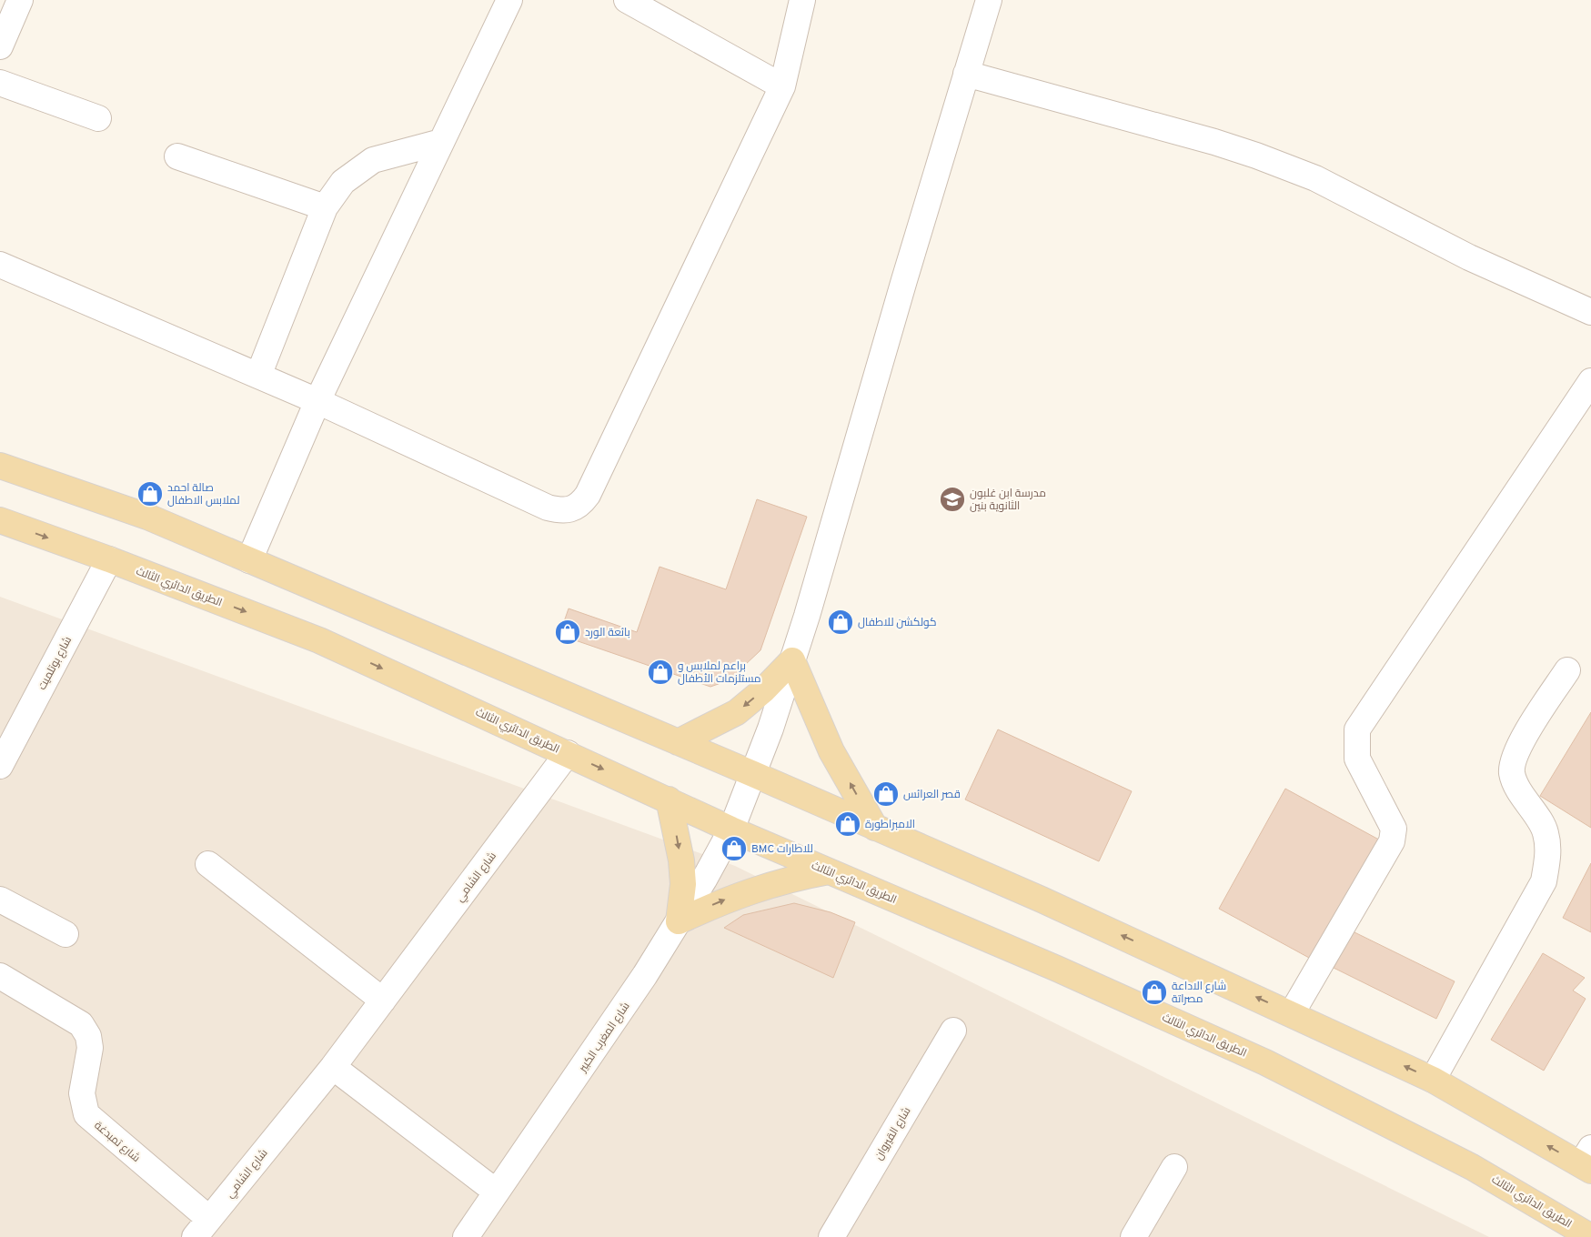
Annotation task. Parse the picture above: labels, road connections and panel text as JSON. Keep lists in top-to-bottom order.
{
  "streets": {
    "main road": ["الطريق الدائري الثالث"],
    "street": [
      "شارع بوتلميت",
      "شارع الشامي",
      "شارع المغرب الكبير",
      "شارع القيروان",
      "شارع تمبدغة"
    ]
  },
  "crossings": [
    ["الطريق الدائري الثالث", "شارع بوتلميت"],
    ["الطريق الدائري الثالث", "شارع الشامي"],
    ["الطريق الدائري الثالث", "شارع المغرب الكبير"],
    ["شارع الشامي", "شارع تمبدغة"]
  ],
  "places": {
    "shop": [
      "صالة احمد لملابس الاطفال",
      "كولكشن للاطفال",
      "بائعة الورد",
      "براعم لملابس و مستلزمات الأطفال",
      "قصر العرائس",
      "الامبراطورة",
      "BMC للاطارات",
      "شارع الاداعة مصراتة"
    ],
    "school or university": ["مدرسة ابن غلبون الثانوية بنين"]
  }
}
